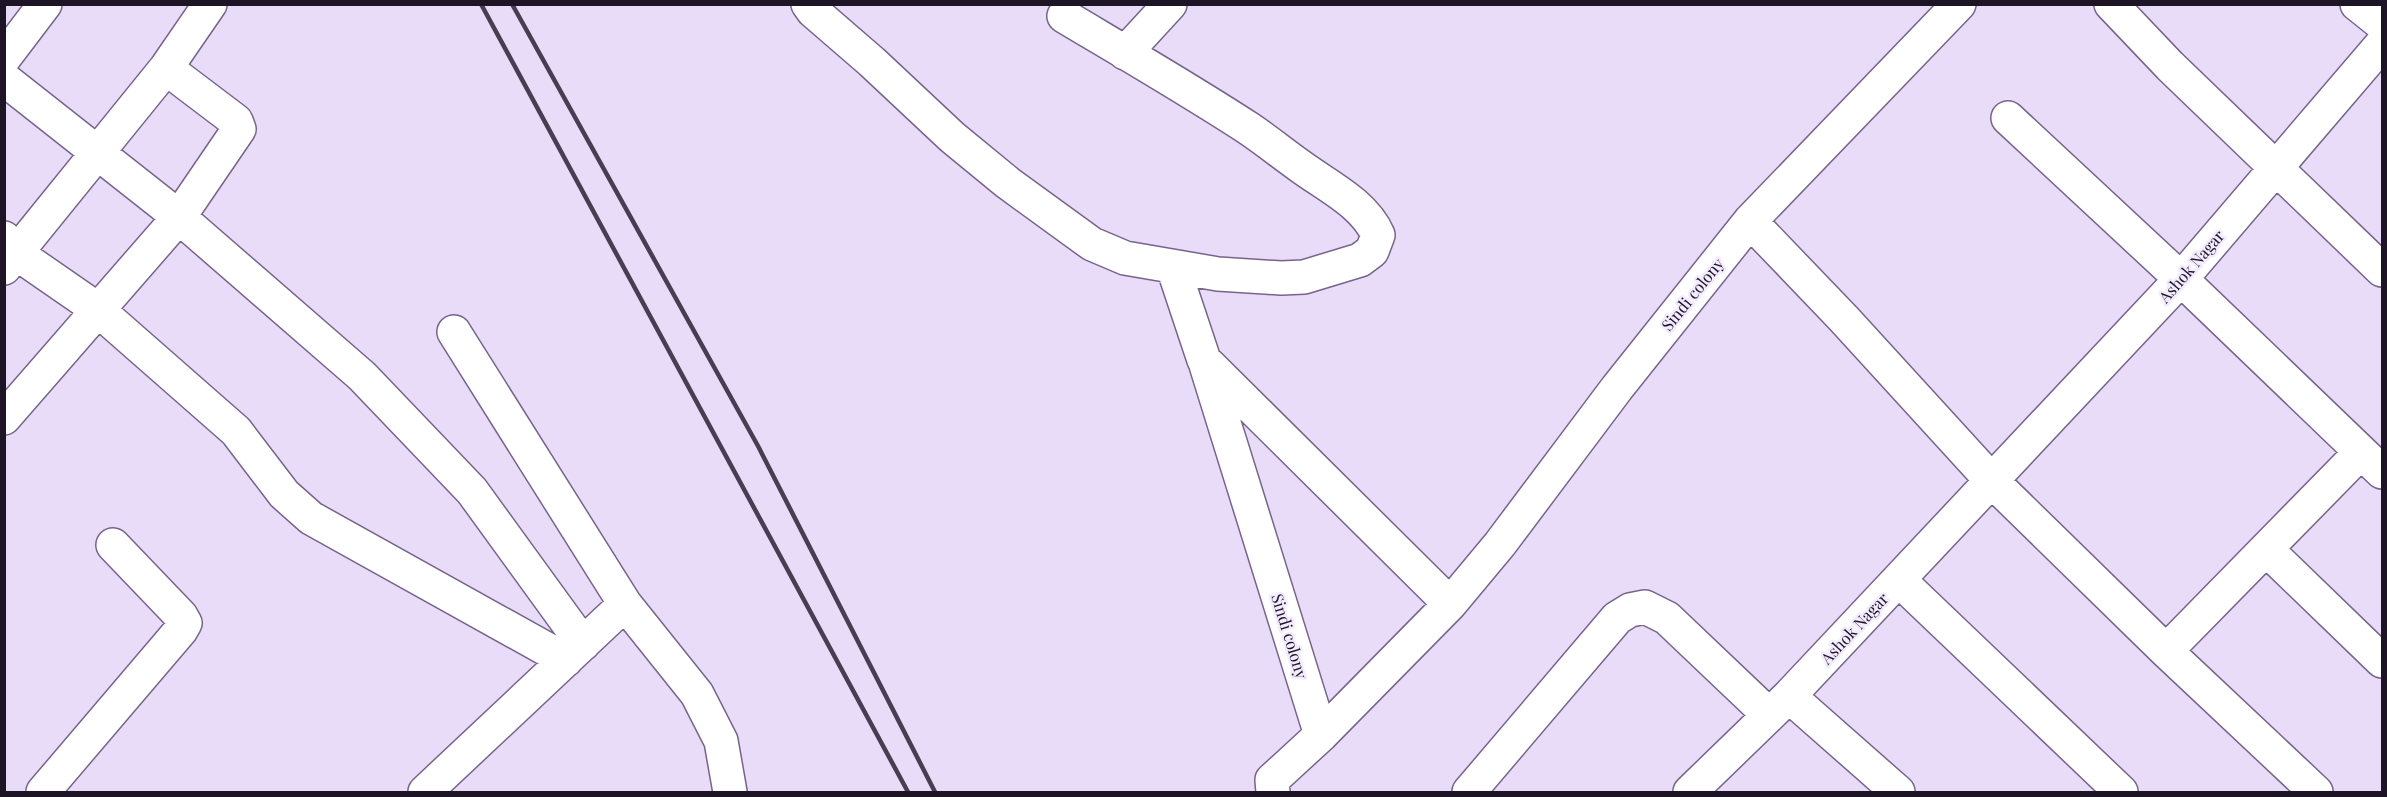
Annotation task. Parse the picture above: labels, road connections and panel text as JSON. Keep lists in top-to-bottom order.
{
  "streets": {
    "street": ["Ashok Nagar", "Sindi colony"]
  }
}
